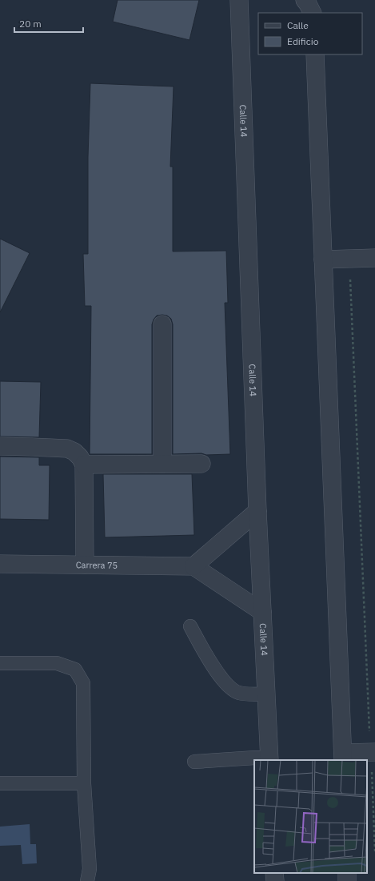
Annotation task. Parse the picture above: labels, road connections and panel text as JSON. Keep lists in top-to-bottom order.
{
  "streets": {
    "street": ["Calle 14", "Carrera 75"]
  },
  "legend": ["Calle", "Edificio"],
  "scale_bar": "20 m"
}
